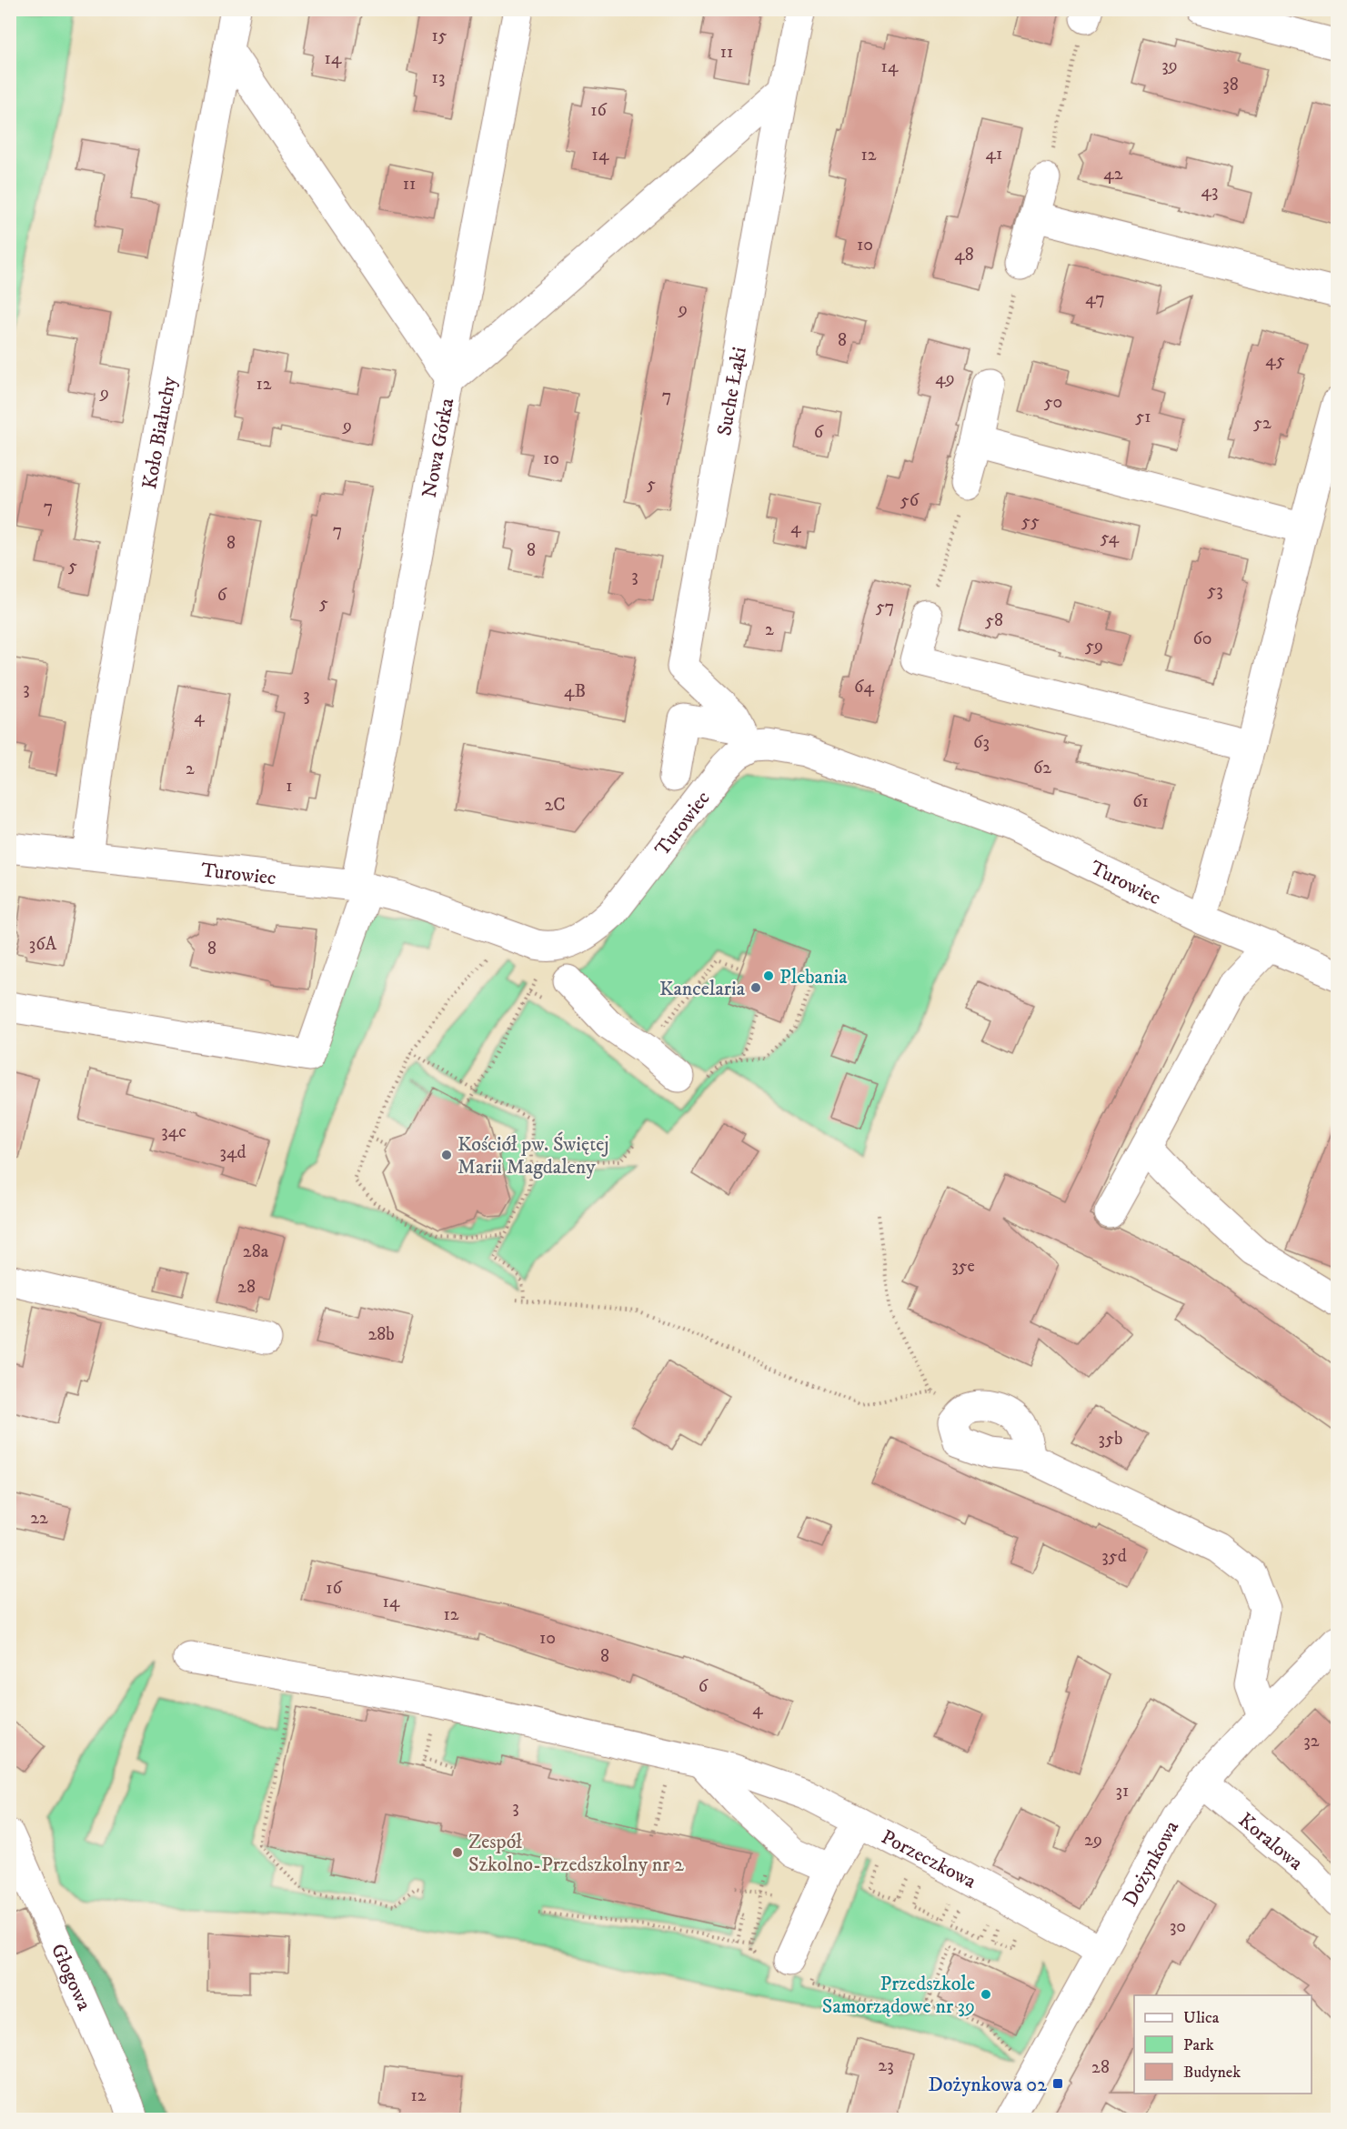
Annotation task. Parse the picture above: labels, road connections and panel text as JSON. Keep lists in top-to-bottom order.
{
  "streets": {
    "street": [
      "Suche Łąki",
      "Koło Białuchy",
      "Nowa Górka",
      "Turowiec",
      "Koralowa",
      "Porzeczkowa",
      "Dożynkowa",
      "Głogowa"
    ]
  },
  "crossings": [
    ["Suche Łąki", "Turowiec"],
    ["Koło Białuchy", "Turowiec"],
    ["Nowa Górka", "Turowiec"],
    ["Koralowa", "Dożynkowa"],
    ["Porzeczkowa", "Dożynkowa"]
  ],
  "places": {
    "other": [
      "Plebania",
      "Kancelaria",
      "Kościół pw. Świętej Marii Magdaleny",
      "Zespół Szkolno-Przedszkolny nr 2",
      "Przedszkole Samorządowe nr 39"
    ],
    "transit": ["Dożynkowa 02"]
  },
  "house_numbers": [
    "15",
    "11",
    "14",
    "39",
    "14",
    "13",
    "38",
    "16",
    "41",
    "14",
    "12",
    "42",
    "11",
    "43",
    "10",
    "48",
    "47",
    "9",
    "8",
    "45",
    "49",
    "12",
    "9",
    "7",
    "50",
    "51",
    "52",
    "9",
    "6",
    "10",
    "5",
    "56",
    "7",
    "55",
    "4",
    "7",
    "54",
    "8",
    "8",
    "5",
    "3",
    "53",
    "6",
    "5",
    "57",
    "58",
    "2",
    "60",
    "59",
    "64",
    "3",
    "4B",
    "3",
    "4",
    "63",
    "62",
    "2",
    "1",
    "61",
    "2C",
    "36A",
    "8",
    "34c",
    "34d",
    "28a",
    "35e",
    "28",
    "28b",
    "35b",
    "22",
    "35d",
    "16",
    "14",
    "12",
    "10",
    "8",
    "6",
    "4",
    "32",
    "31",
    "3",
    "29",
    "30",
    "23",
    "28",
    "12"
  ],
  "legend": ["Ulica", "Park", "Budynek"]
}
